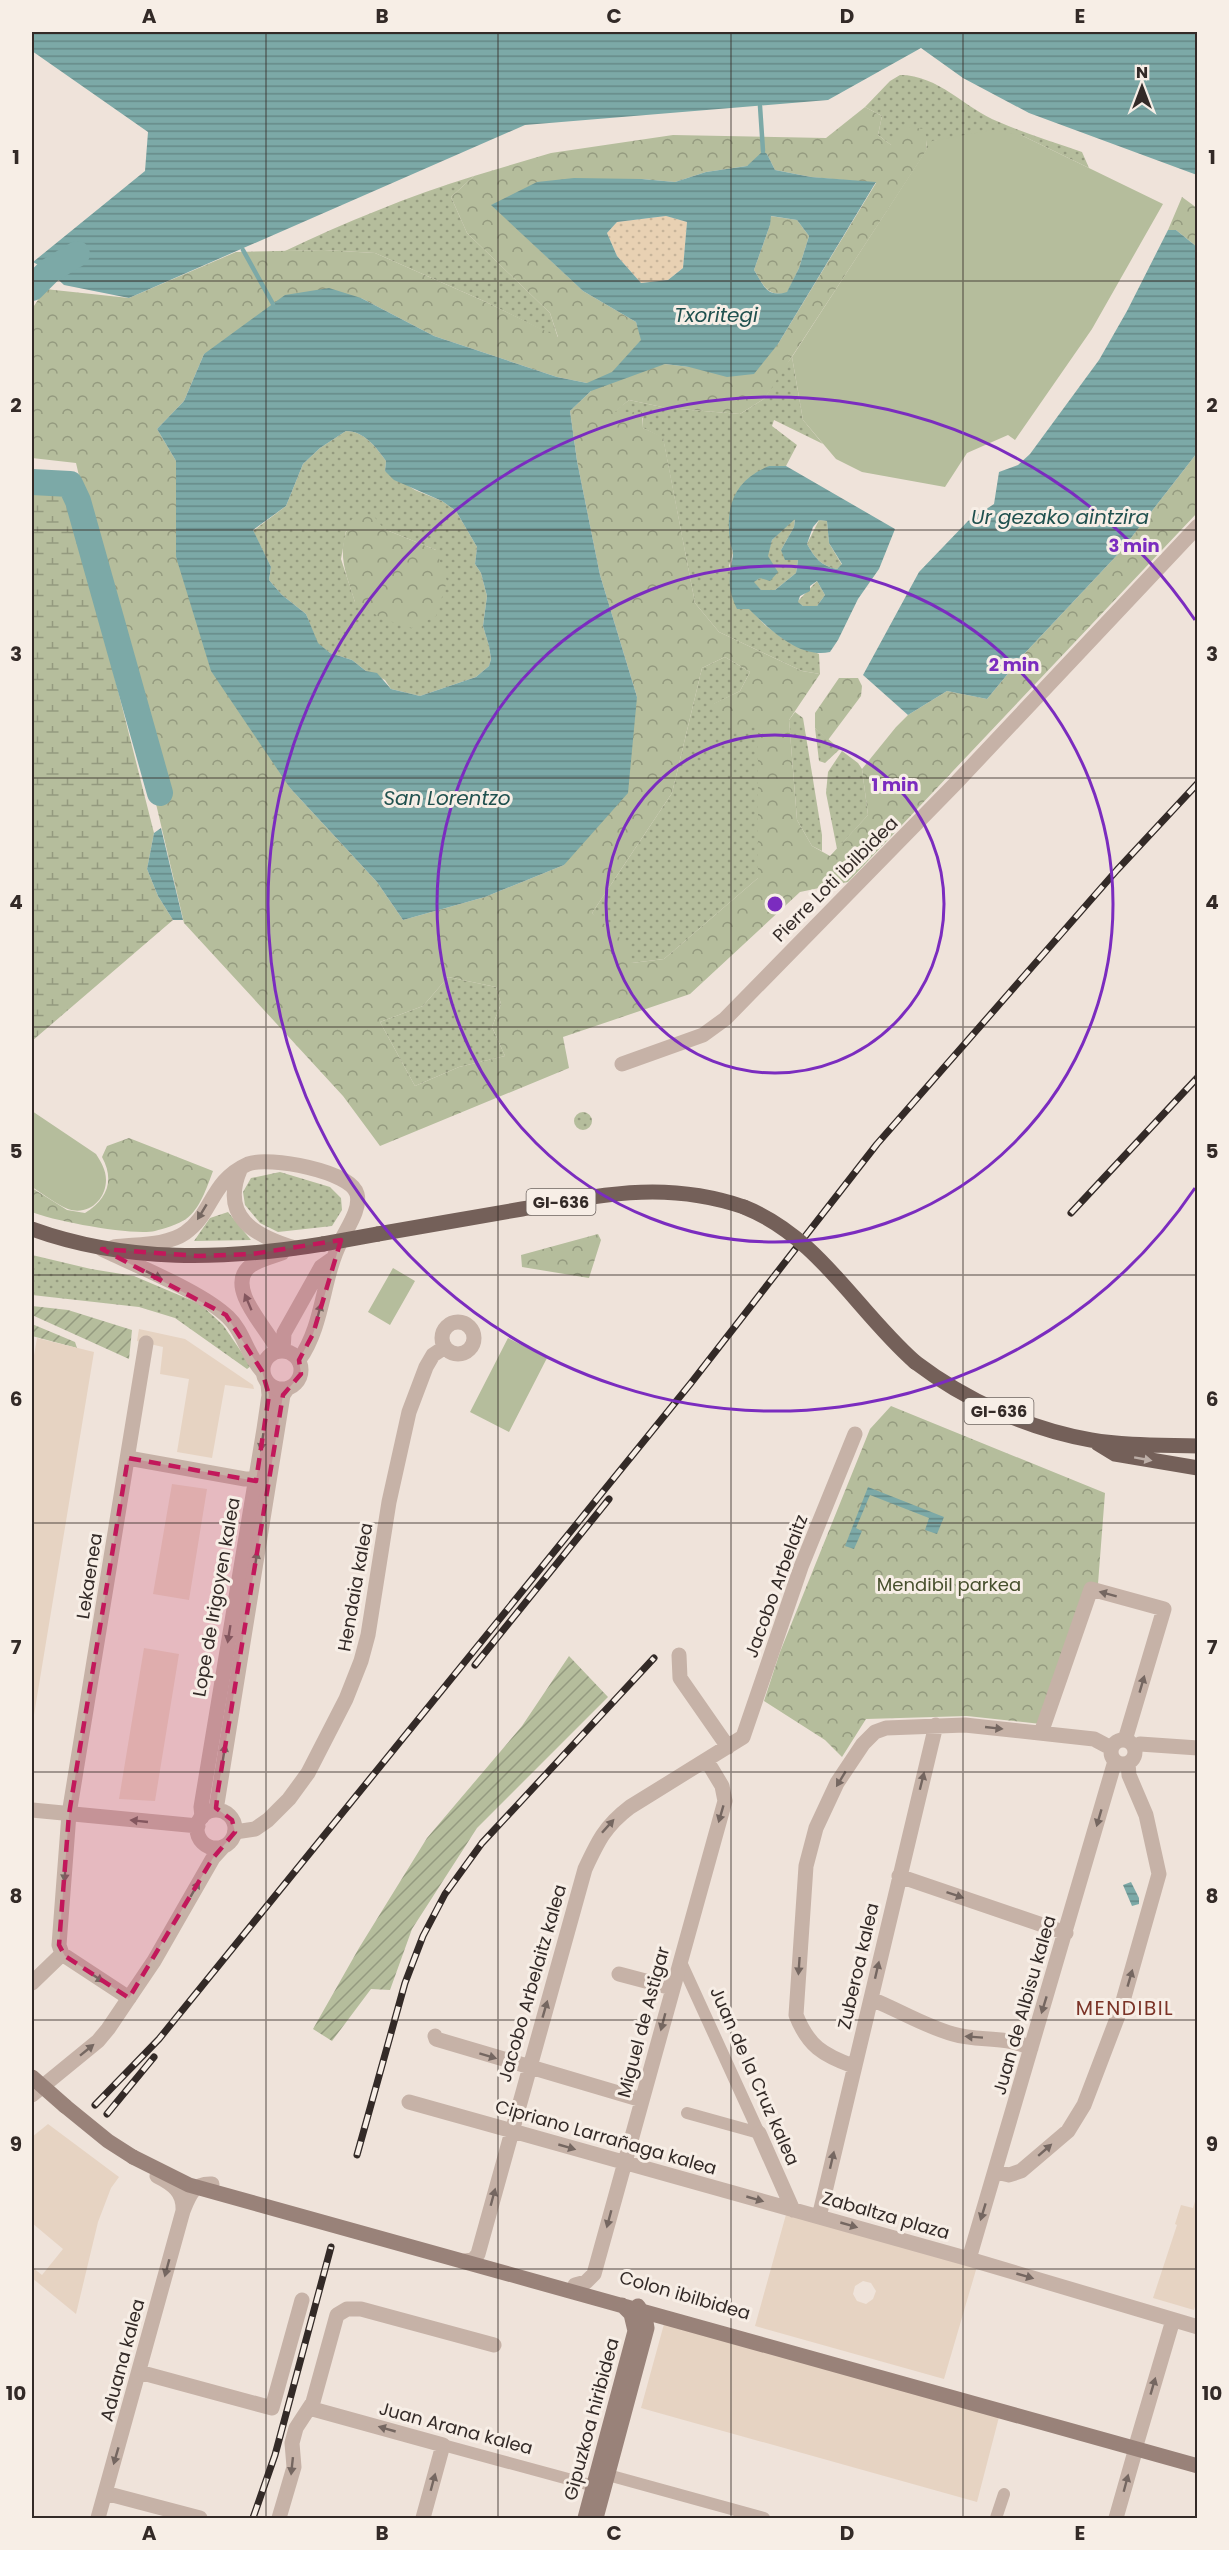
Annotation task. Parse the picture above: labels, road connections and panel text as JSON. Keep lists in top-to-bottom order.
{
  "streets": {
    "main road": ["GI-636", "Colon ibilbidea", "Gipuzkoa hiribidea"],
    "street": [
      "Pierre Loti ibilbidea",
      "Lekaenea",
      "Jacobo Arbelaitz",
      "Hendaia kalea",
      "Lope de Irigoyen kalea",
      "Zuberoa kalea",
      "Jacobo Arbelaitz kalea",
      "Juan de Albisu kalea",
      "Miguel de Astigar",
      "Juan de la Cruz kalea",
      "Cipriano Larrañaga kalea",
      "Zabaltza plaza",
      "Aduana kalea",
      "Juan Arana kalea"
    ]
  },
  "crossings": [
    ["Jacobo Arbelaitz", "Jacobo Arbelaitz kalea"],
    ["Jacobo Arbelaitz", "Miguel de Astigar"],
    ["Hendaia kalea", "Lope de Irigoyen kalea"],
    ["Zuberoa kalea", "Zabaltza plaza"],
    ["Jacobo Arbelaitz kalea", "Miguel de Astigar"],
    ["Jacobo Arbelaitz kalea", "Cipriano Larrañaga kalea"],
    ["Jacobo Arbelaitz kalea", "Colon ibilbidea"],
    ["Juan de Albisu kalea", "Zabaltza plaza"],
    ["Miguel de Astigar", "Juan de la Cruz kalea"],
    ["Miguel de Astigar", "Cipriano Larrañaga kalea"],
    ["Miguel de Astigar", "Colon ibilbidea"],
    ["Juan de la Cruz kalea", "Cipriano Larrañaga kalea"],
    ["Juan de la Cruz kalea", "Zabaltza plaza"],
    ["Cipriano Larrañaga kalea", "Zabaltza plaza"],
    ["Colon ibilbidea", "Aduana kalea"],
    ["Colon ibilbidea", "Gipuzkoa hiribidea"],
    ["Gipuzkoa hiribidea", "Juan Arana kalea"]
  ],
  "one_way": [
    "Zuberoa kalea",
    "Jacobo Arbelaitz kalea",
    "Juan de Albisu kalea",
    "Miguel de Astigar",
    "Zabaltza plaza",
    "Aduana kalea",
    "Juan Arana kalea"
  ],
  "districts": ["MENDIBIL"],
  "water": ["Txoritegi", "Ur gezako aintzira", "San Lorentzo"],
  "parks": ["Mendibil parkea"],
  "north": "top",
  "grid": {
    "columns": [
      "A",
      "B",
      "C",
      "D",
      "E"
    ],
    "rows": [
      "1",
      "2",
      "3",
      "4",
      "5",
      "6",
      "7",
      "8",
      "9",
      "10"
    ]
  },
  "rings": ["3 min", "2 min", "1 min"]
}
